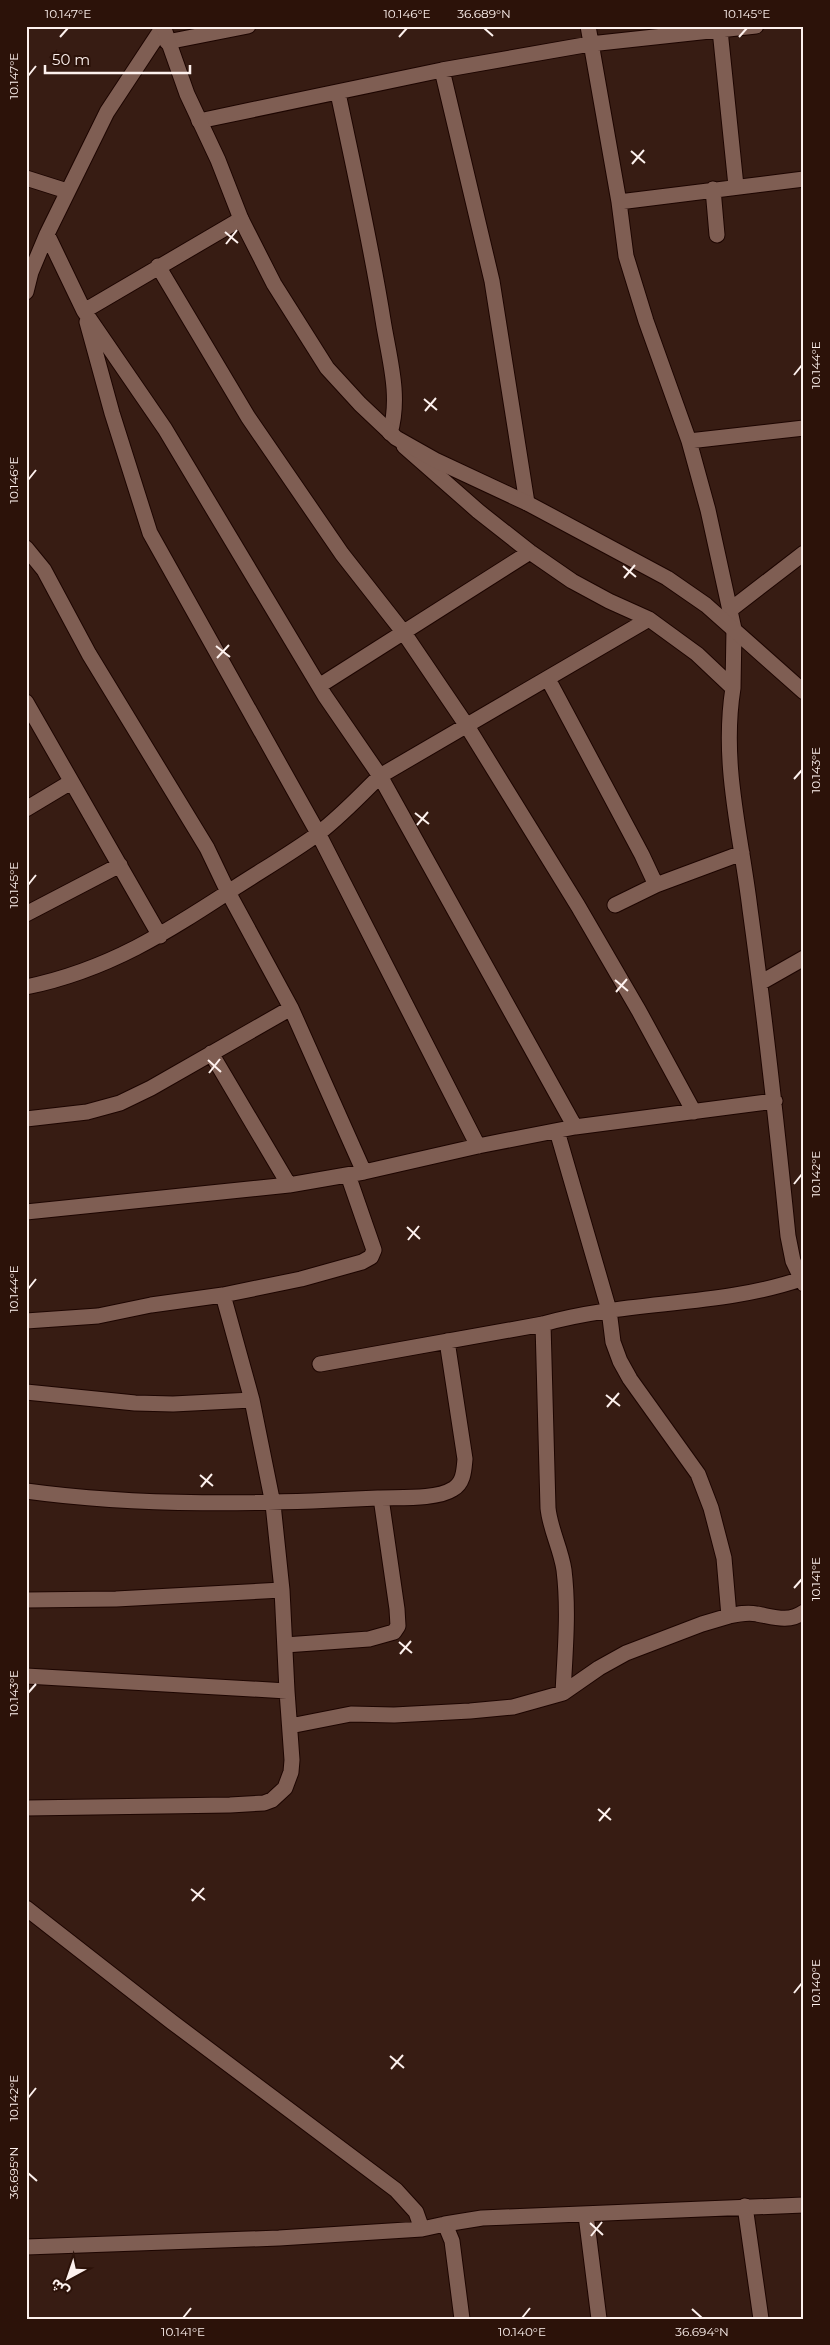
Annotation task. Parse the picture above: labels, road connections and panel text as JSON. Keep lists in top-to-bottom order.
{
  "scale_bar": "50 m",
  "north": "bottom left",
  "coordinates": [
    "10.147°E",
    "10.146°E",
    "36.689°N",
    "10.145°E",
    "10.144°E",
    "10.143°E",
    "10.142°E",
    "10.141°E",
    "10.140°E",
    "36.695°N",
    "36.694°N"
  ]
}
